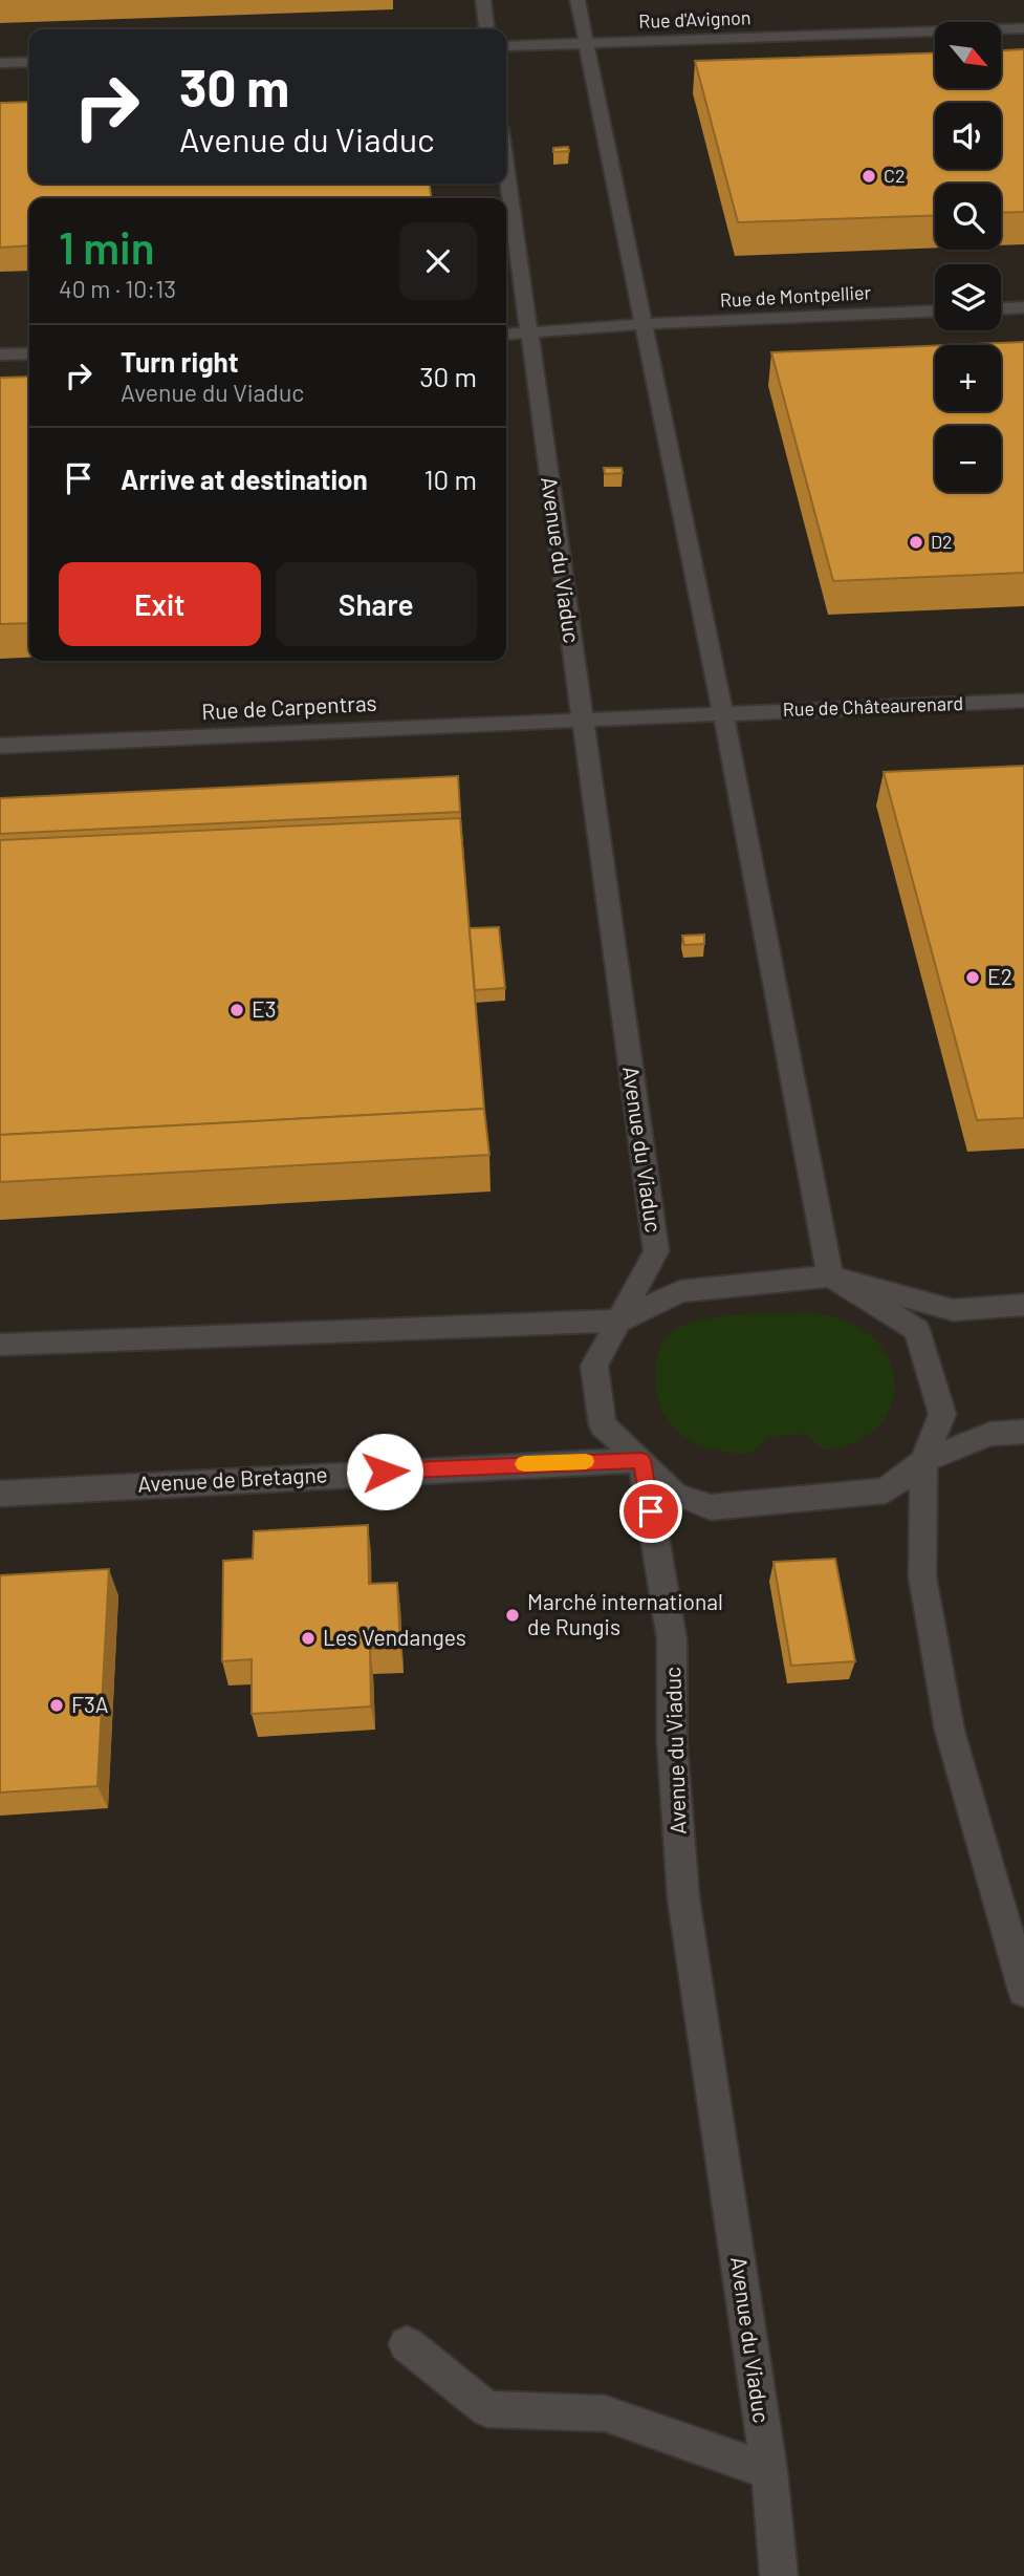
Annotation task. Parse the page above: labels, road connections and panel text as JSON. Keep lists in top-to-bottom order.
{
  "streets": {
    "lane": [
      "Rue d'Avignon",
      "Rue de Montpellier",
      "Avenue du Viaduc",
      "Rue de Châteaurenard",
      "Rue de Carpentras",
      "Avenue de Bretagne"
    ]
  },
  "crossings": [
    ["Rue de Montpellier", "Avenue du Viaduc"],
    ["Avenue du Viaduc", "Rue de Châteaurenard"],
    ["Avenue du Viaduc", "Rue de Carpentras"],
    ["Avenue du Viaduc", "Avenue de Bretagne"],
    ["Rue de Châteaurenard", "Rue de Carpentras"]
  ],
  "places": [
    "C2",
    "D2",
    "E2",
    "E3",
    "Marché international de Rungis",
    "Les Vendanges",
    "F3A"
  ],
  "north": "bottom right",
  "page": {
    "map_buttons": ["+", "−"],
    "turn": ["30 m", "Avenue du Viaduc"],
    "heading": ["1 min", "40 m · 10:13"],
    "list": [
      {
        "name": "Turn right",
        "note": "Avenue du Viaduc",
        "value": "30 m"
      },
      {
        "name": "Arrive at destination",
        "value": "10 m"
      }
    ],
    "buttons": ["Exit", "Share"]
  }
}
